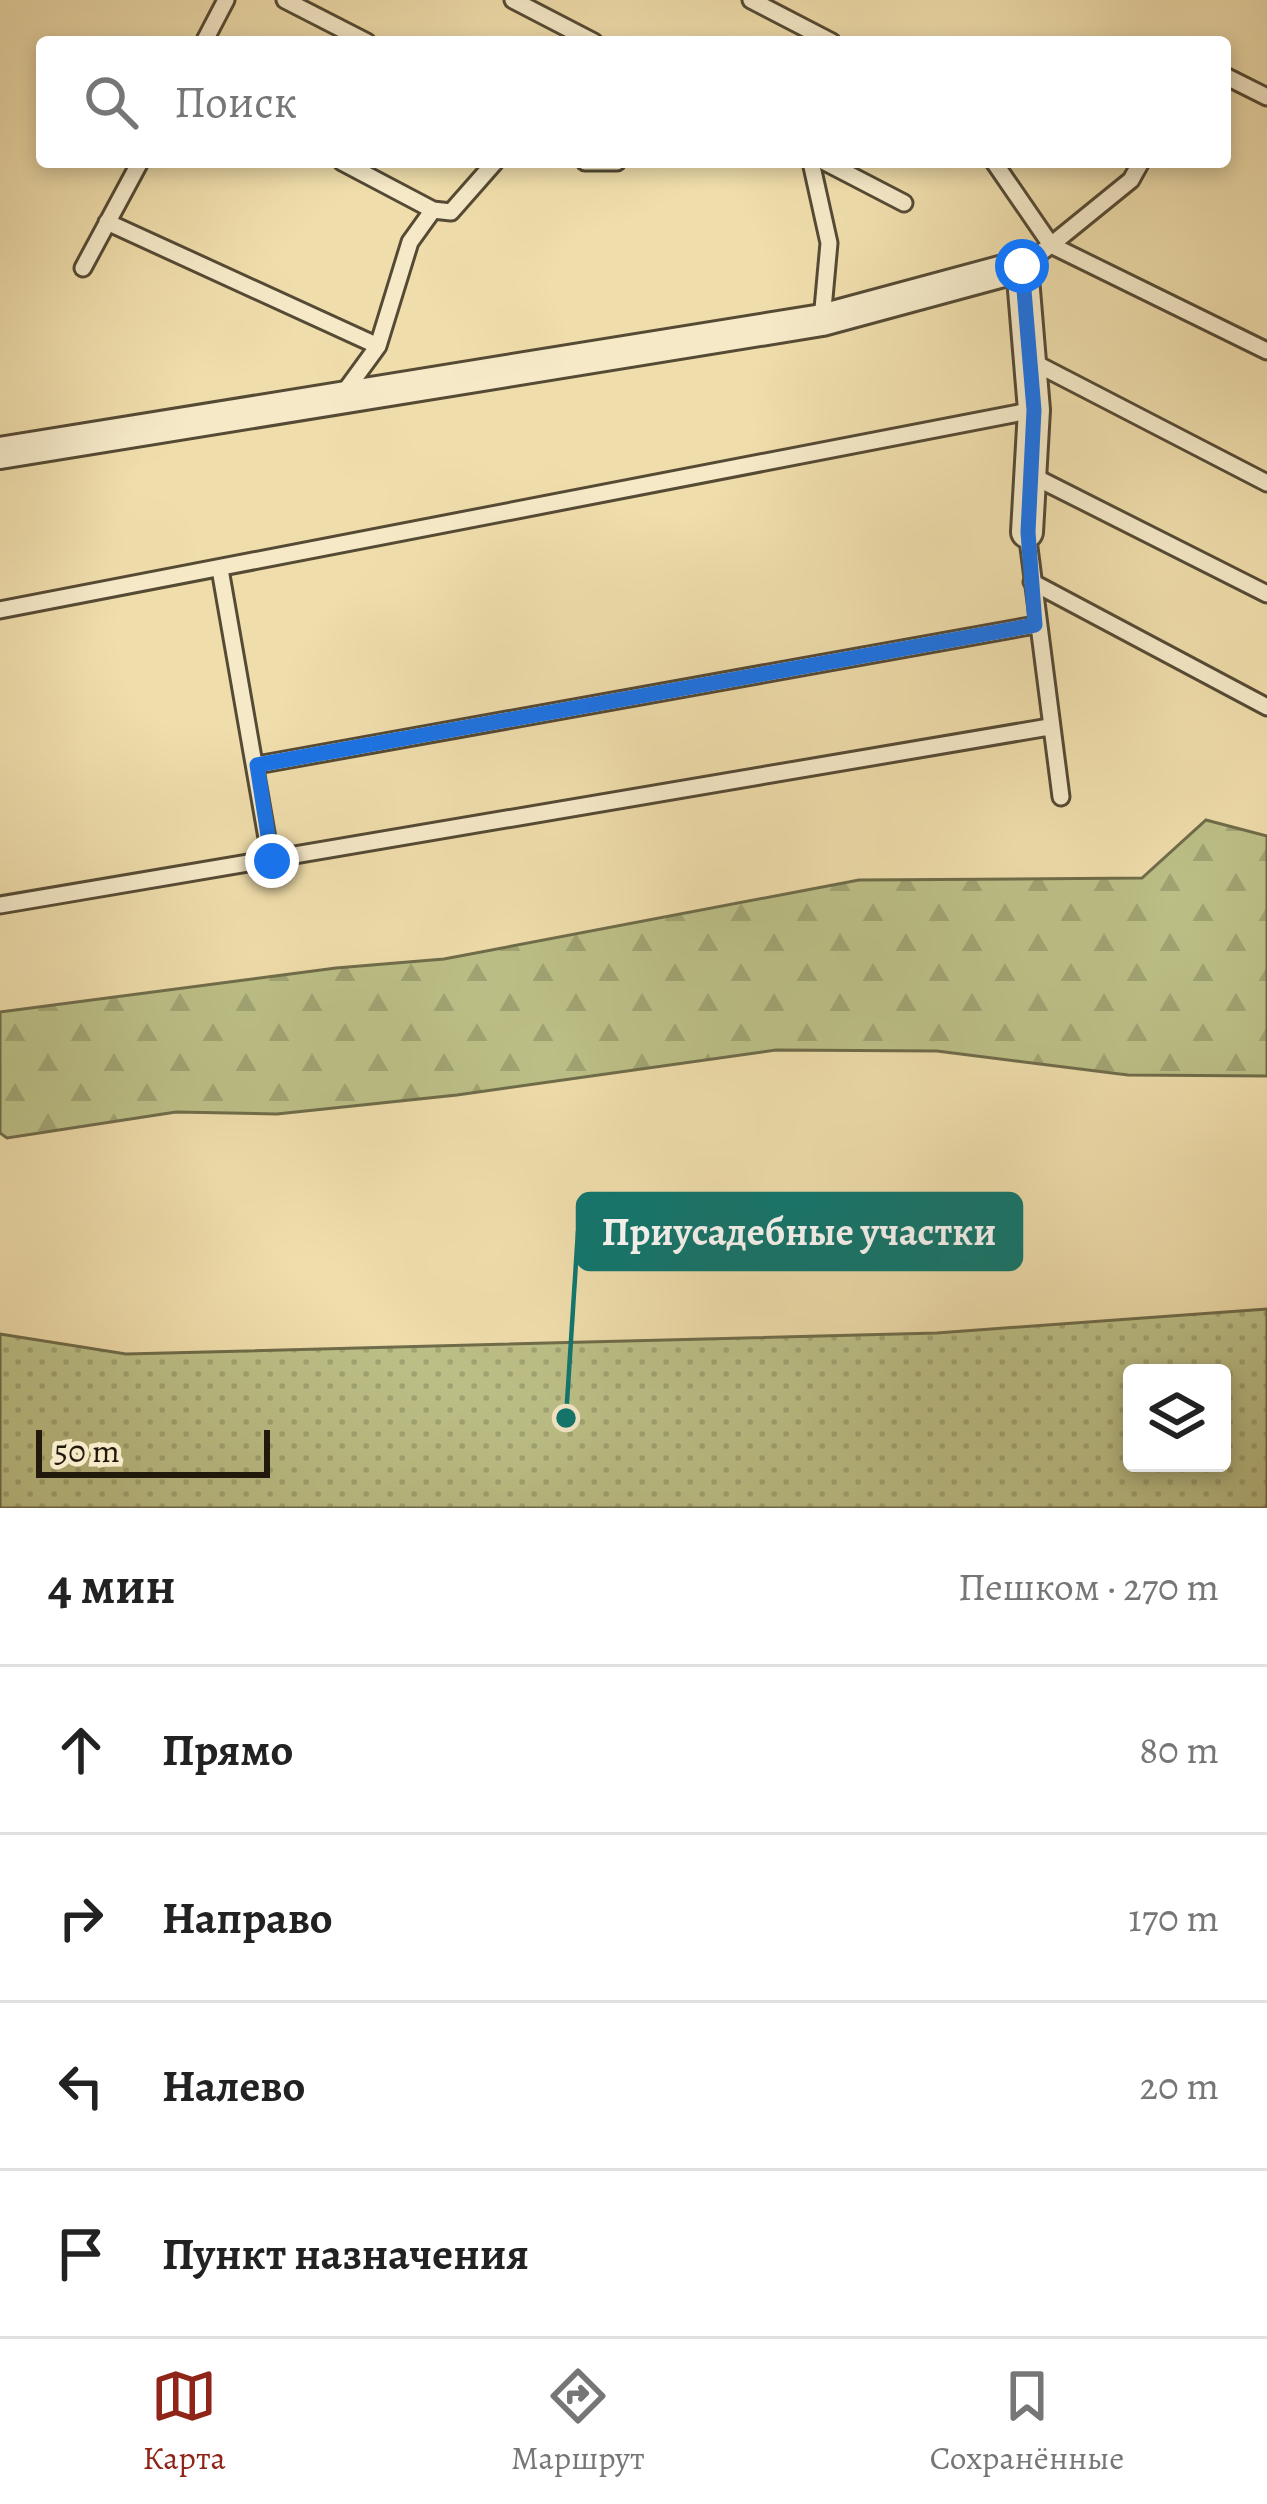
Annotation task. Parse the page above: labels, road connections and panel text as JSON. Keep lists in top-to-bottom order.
{
  "places": ["Приусадебные участки"],
  "scale_bar": "50 m",
  "page": {
    "search": "Поиск",
    "scale": "50 m",
    "heading": ["4 мин", "Пешком · 270 m"],
    "list": [
      ["Прямо", "80 m"],
      ["Направо", "170 m"],
      ["Налево", "20 m"],
      "Пункт назначения"
    ],
    "nav": ["Карта", "Маршрут", "Сохранённые"]
  }
}
